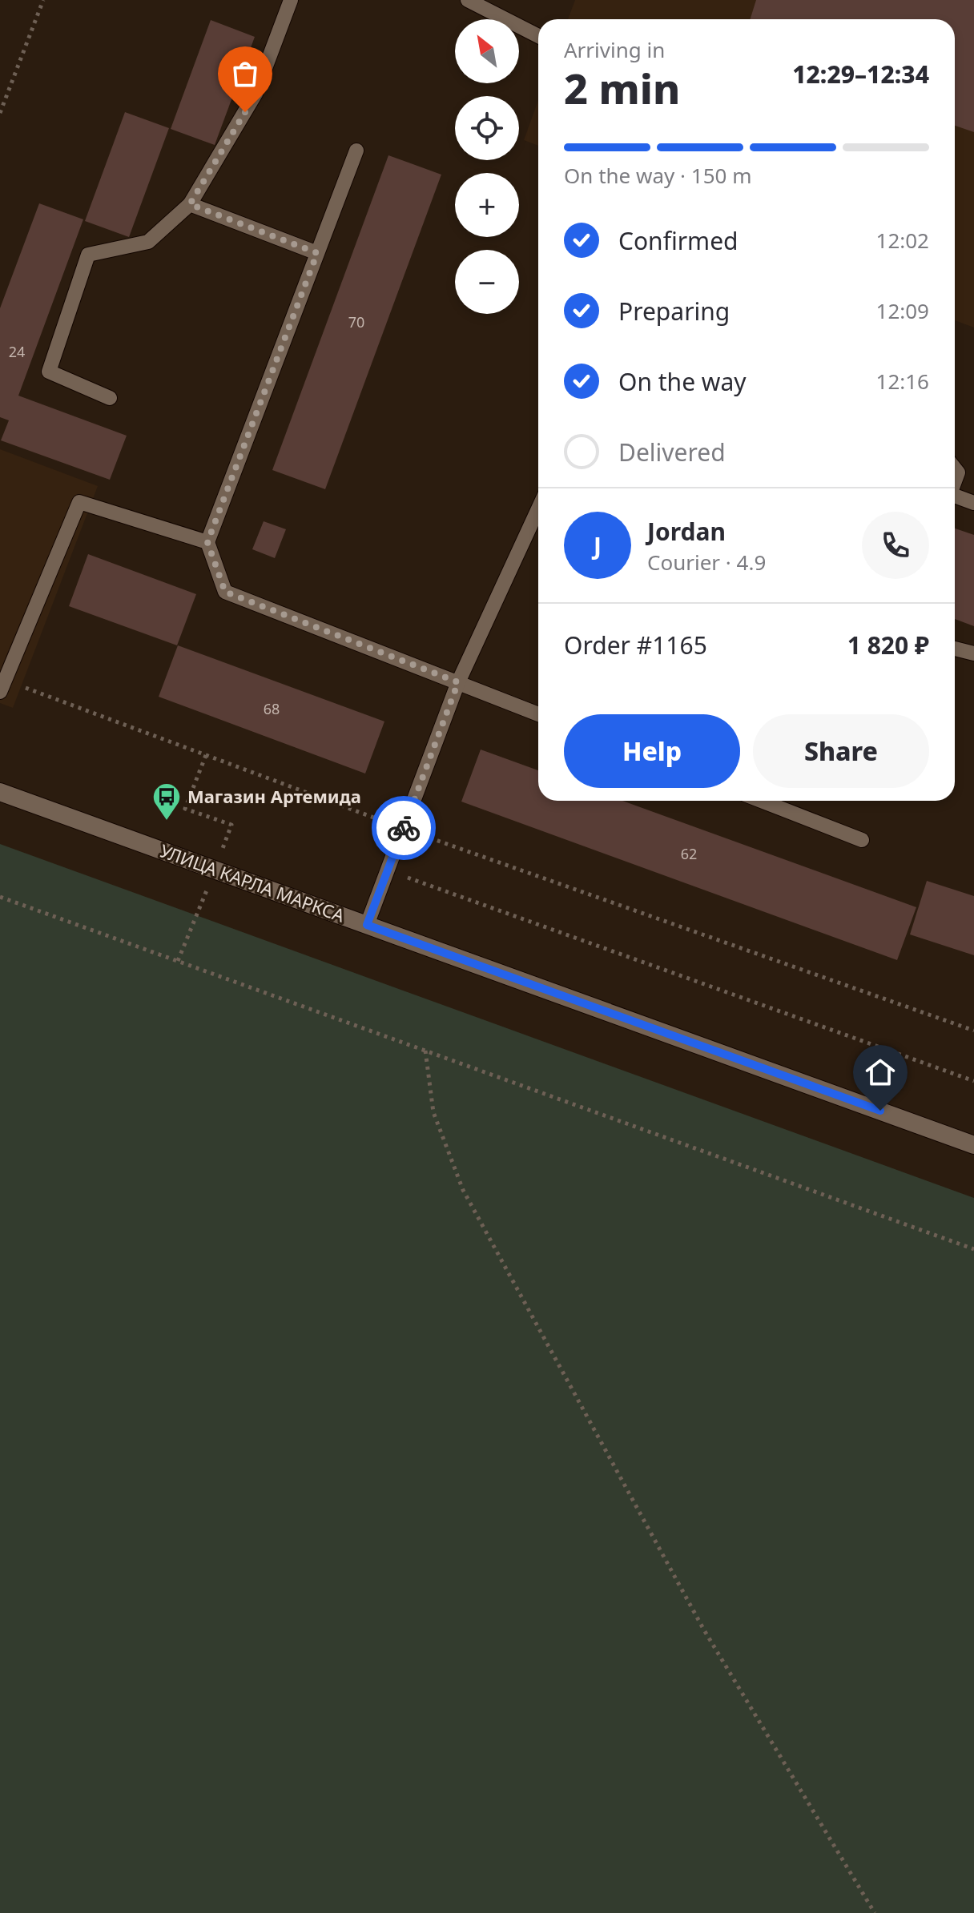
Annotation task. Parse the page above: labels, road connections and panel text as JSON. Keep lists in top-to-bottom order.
{
  "streets": {
    "street": ["УЛИЦА КАРЛА МАРКСА"]
  },
  "places": {
    "bus stop": ["Магазин Артемида"]
  },
  "house_numbers": [
    "70",
    "24",
    "68",
    "62"
  ],
  "north": "top left",
  "page": {
    "map_buttons": ["+", "−"],
    "heading": ["2 min", "Arriving in", "12:29–12:34"],
    "panel": [
      "Jordan",
      "Courier · 4.9",
      "Order #1165",
      "1 820 ₽"
    ],
    "bar": "On the way · 150 m",
    "list": [
      ["Confirmed", "12:02"],
      ["Preparing", "12:09"],
      ["On the way", "12:16"],
      "Delivered"
    ],
    "round": "J",
    "buttons": ["Help", "Share"]
  }
}
